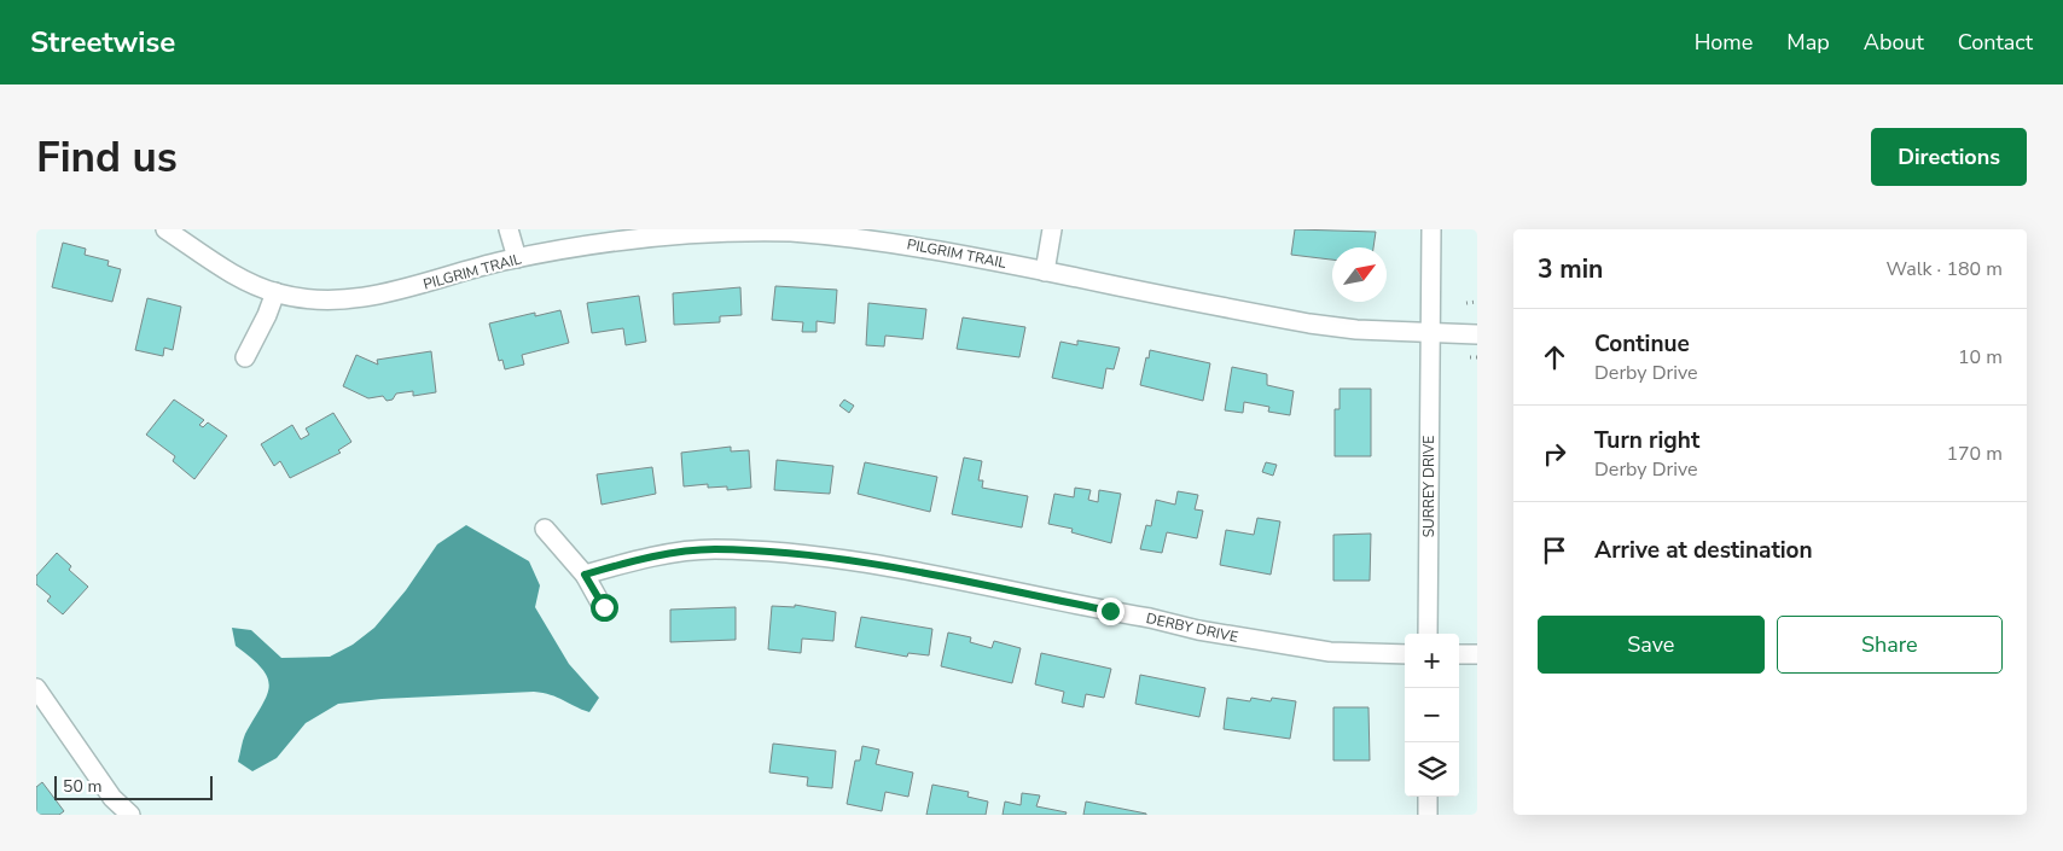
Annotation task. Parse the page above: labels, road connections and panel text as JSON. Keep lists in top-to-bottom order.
{
  "streets": {
    "street": ["PILGRIM TRAIL", "SURREY DRIVE", "DERBY DRIVE"]
  },
  "crossings": [
    ["PILGRIM TRAIL", "SURREY DRIVE"]
  ],
  "scale_bar": "50 m",
  "north": "top right",
  "page": {
    "header": "Streetwise",
    "nav": [
      "Home",
      "Map",
      "About",
      "Contact"
    ],
    "buttons": [
      "Directions",
      ["Save", "Share"]
    ],
    "title": "Find us",
    "heading": ["3 min", "Walk · 180 m"],
    "list": [
      ["Continue", "Derby Drive", "10 m"],
      ["Turn right", "Derby Drive", "170 m"],
      "Arrive at destination"
    ],
    "map_buttons": ["+", "−"],
    "scale": "50 m"
  }
}
